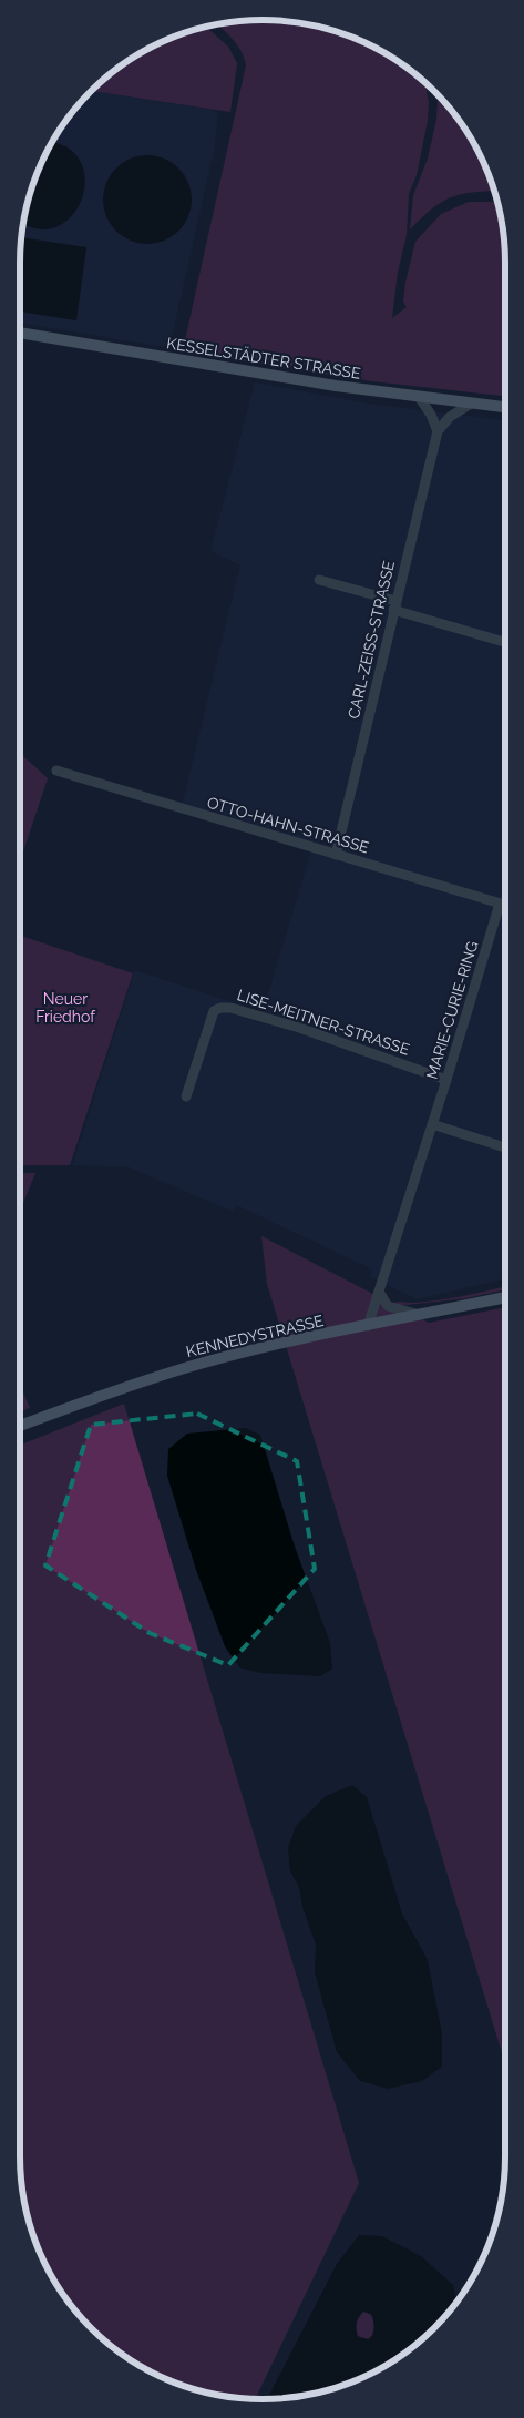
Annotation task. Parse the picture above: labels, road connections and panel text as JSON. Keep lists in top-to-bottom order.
{
  "streets": {
    "main road": ["KESSELSTÄDTER STRASSE", "KENNEDYSTRASSE"],
    "street": [
      "CARL-ZEISS-STRASSE",
      "OTTO-HAHN-STRASSE",
      "MARIE-CURIE-RING",
      "LISE-MEITNER-STRASSE"
    ]
  },
  "crossings": [
    ["CARL-ZEISS-STRASSE", "OTTO-HAHN-STRASSE"],
    ["OTTO-HAHN-STRASSE", "MARIE-CURIE-RING"],
    ["MARIE-CURIE-RING", "LISE-MEITNER-STRASSE"],
    ["MARIE-CURIE-RING", "KENNEDYSTRASSE"]
  ],
  "parks": ["Neuer Friedhof"]
}
